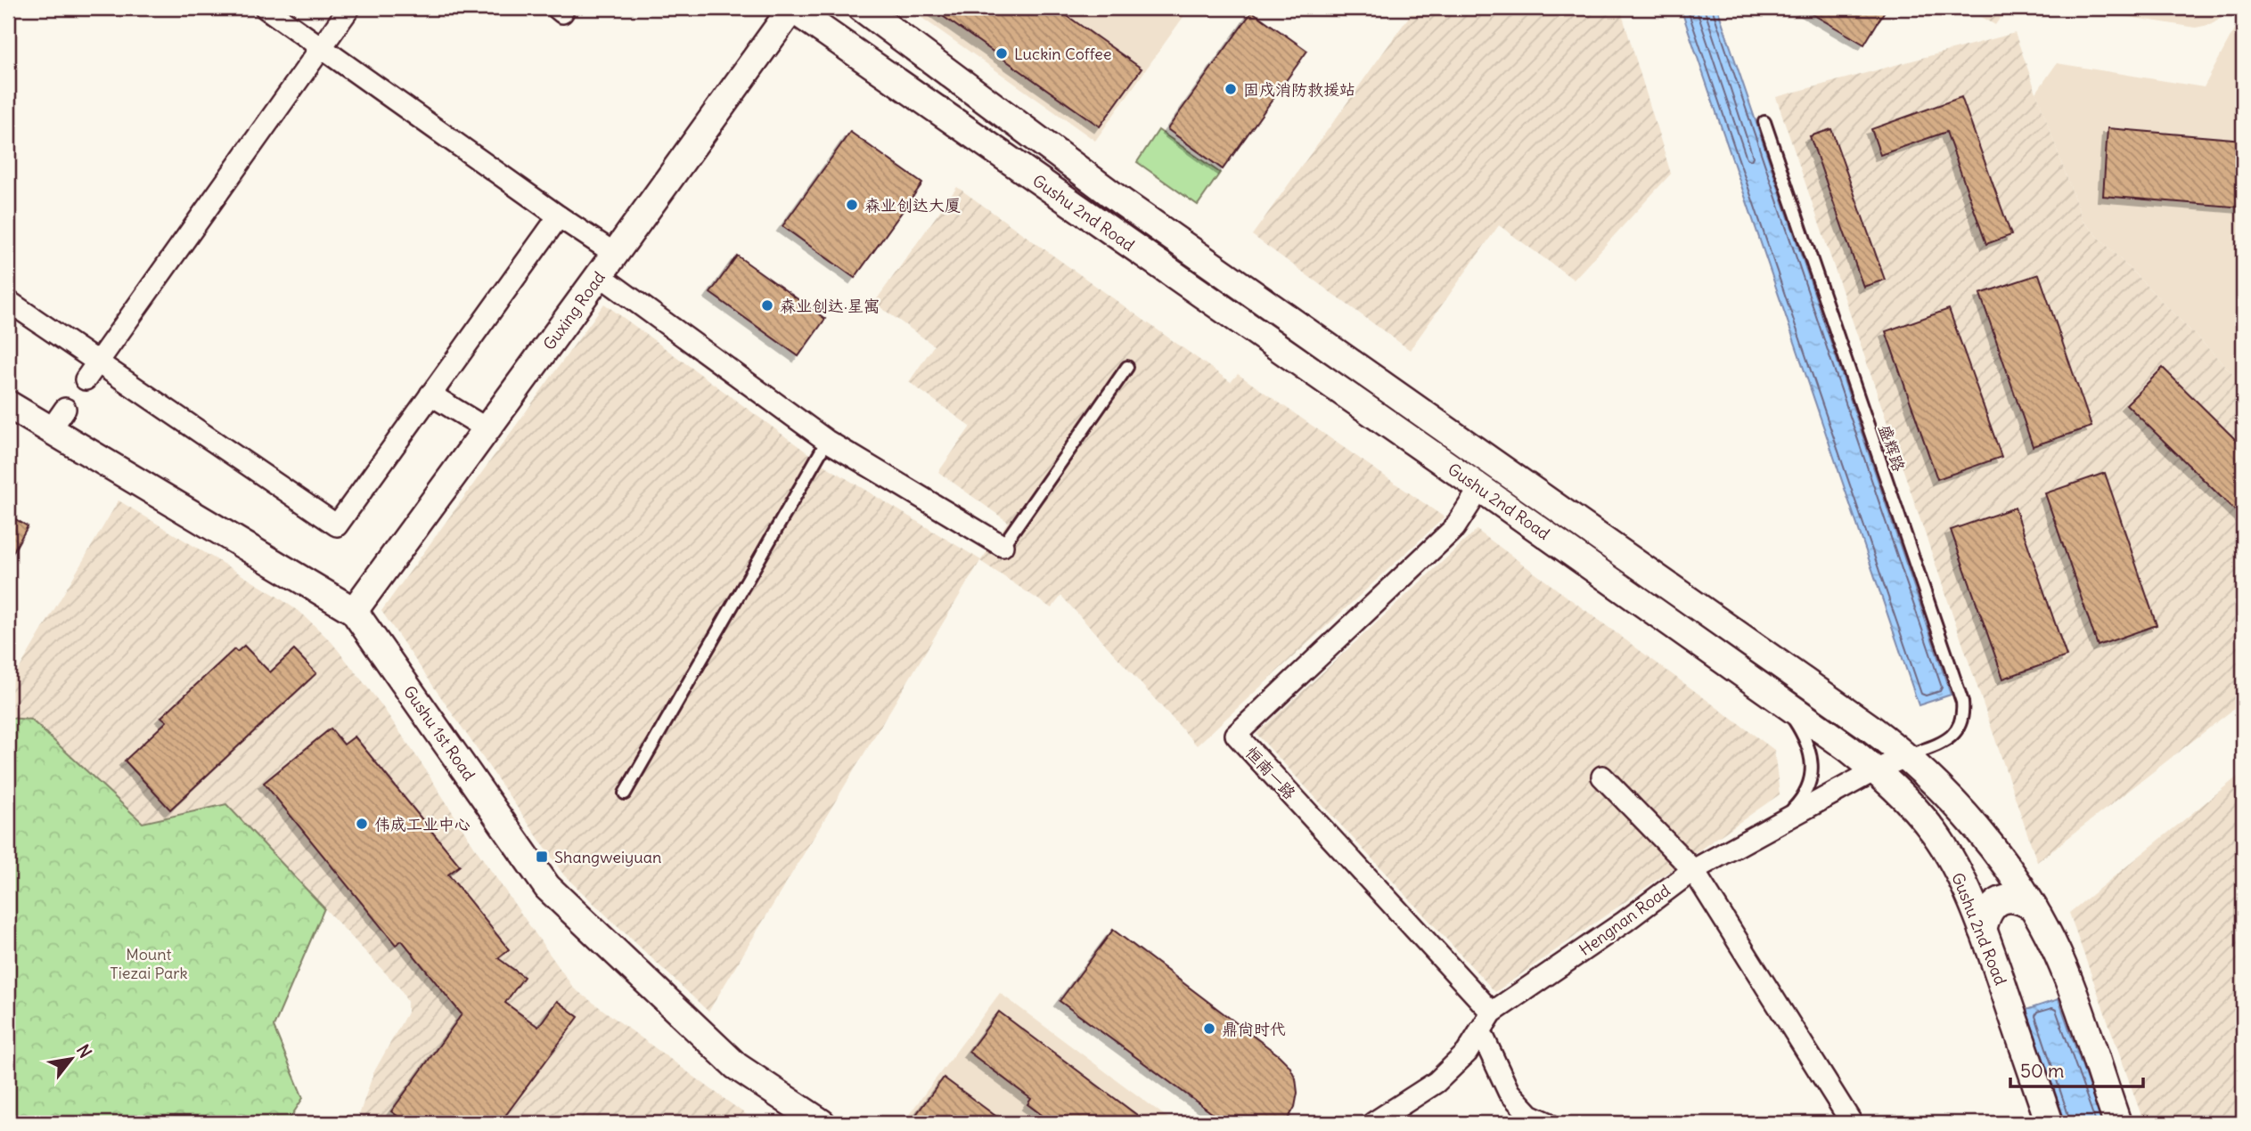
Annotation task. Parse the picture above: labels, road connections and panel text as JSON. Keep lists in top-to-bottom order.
{
  "streets": {
    "street": [
      "Gushu 2nd Road",
      "Guxing Road",
      "Gushu 1st Road",
      "恒南一路",
      "Hengnan Road"
    ],
    "lane": ["盛辉路"]
  },
  "crossings": [
    ["Gushu 2nd Road", "Guxing Road"],
    ["Gushu 2nd Road", "盛辉路"],
    ["Gushu 2nd Road", "恒南一路"],
    ["Gushu 2nd Road", "Hengnan Road"],
    ["Guxing Road", "Gushu 1st Road"],
    ["盛辉路", "Hengnan Road"],
    ["恒南一路", "Hengnan Road"]
  ],
  "parks": ["Mount Tiezai Park"],
  "places": {
    "other": [
      "Luckin Coffee",
      "固戍消防救援站",
      "森业创达大厦",
      "森业创达·星寓",
      "伟成工业中心",
      "鼎尚时代"
    ],
    "transit": ["Shangweiyuan"]
  },
  "scale_bar": "50 m",
  "north": "top right"
}
